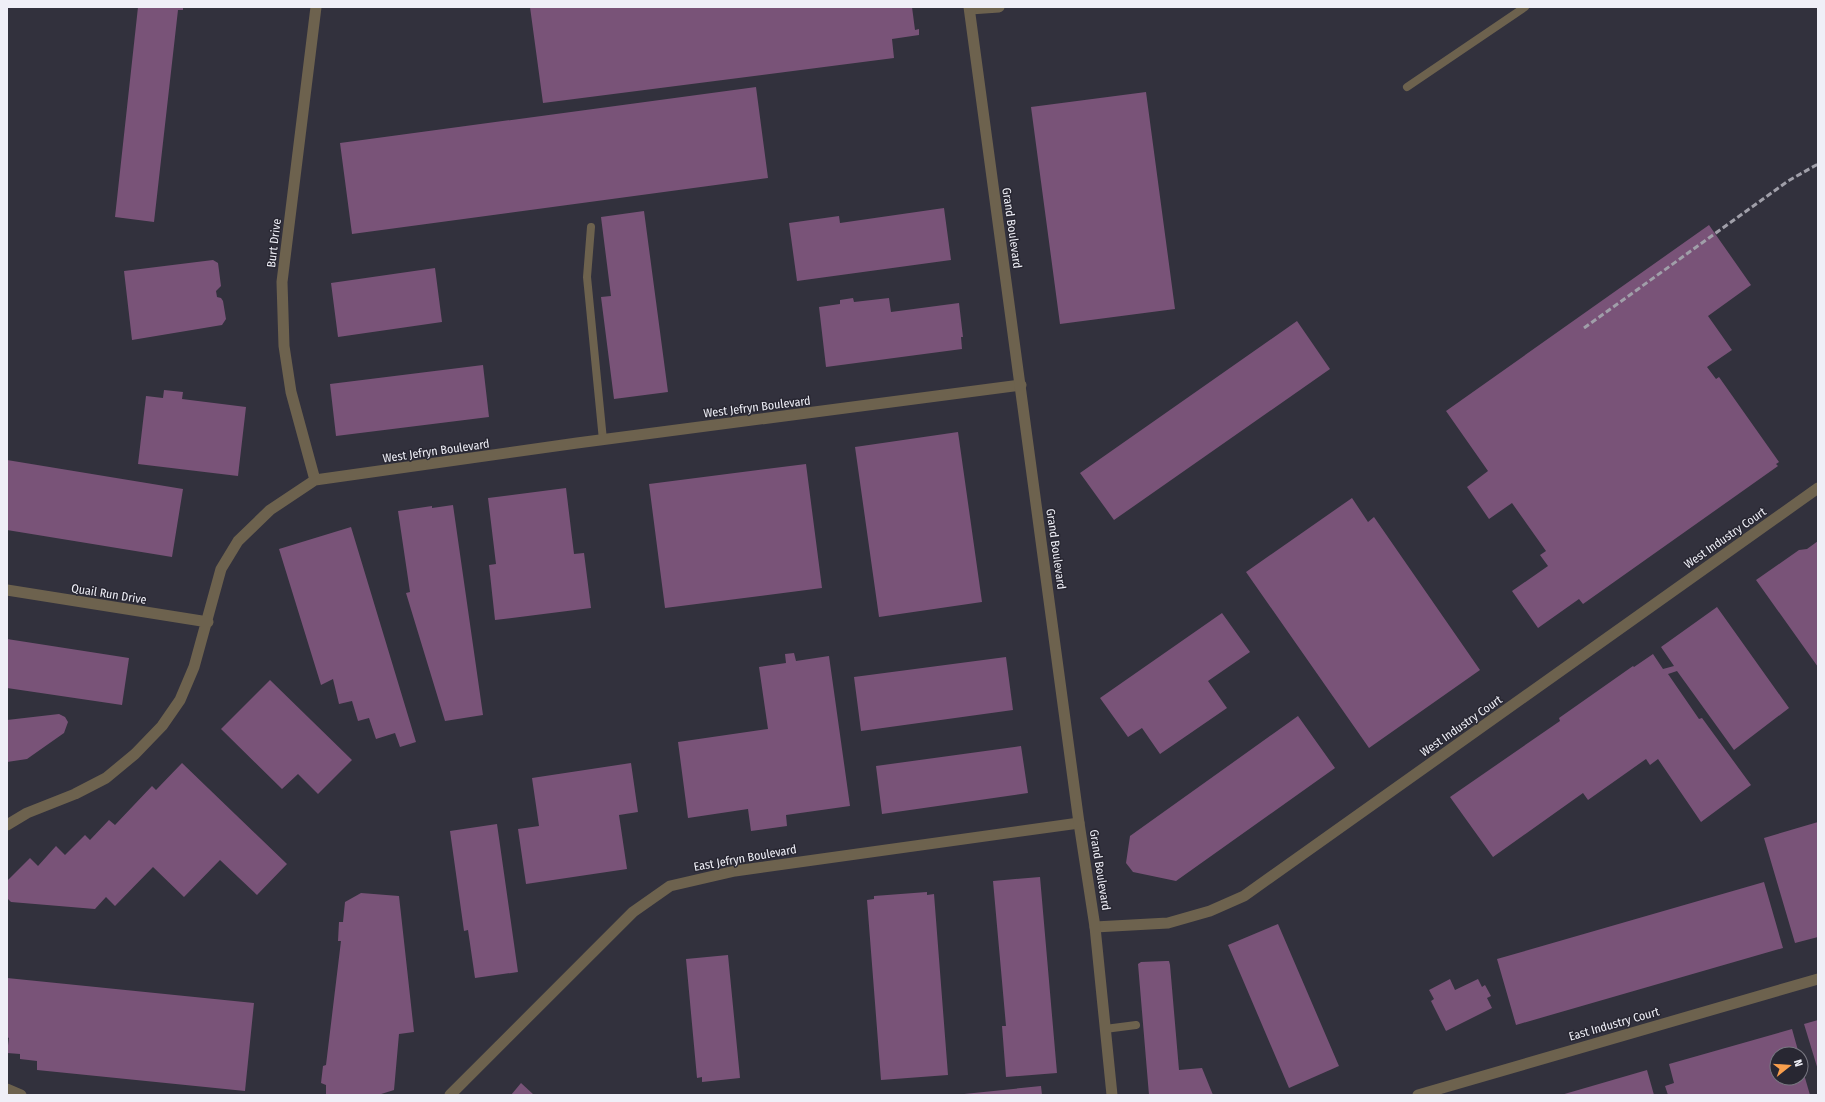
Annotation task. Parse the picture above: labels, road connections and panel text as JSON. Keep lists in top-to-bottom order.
{
  "streets": {
    "street": [
      "Grand Boulevard",
      "Burt Drive",
      "West Jefryn Boulevard",
      "West Industry Court",
      "Quail Run Drive",
      "East Jefryn Boulevard",
      "East Industry Court"
    ]
  },
  "crossings": [
    ["Grand Boulevard", "West Jefryn Boulevard"],
    ["Grand Boulevard", "West Industry Court"],
    ["Grand Boulevard", "East Jefryn Boulevard"],
    ["Burt Drive", "West Jefryn Boulevard"],
    ["West Jefryn Boulevard", "Quail Run Drive"]
  ],
  "north": "right"
}
